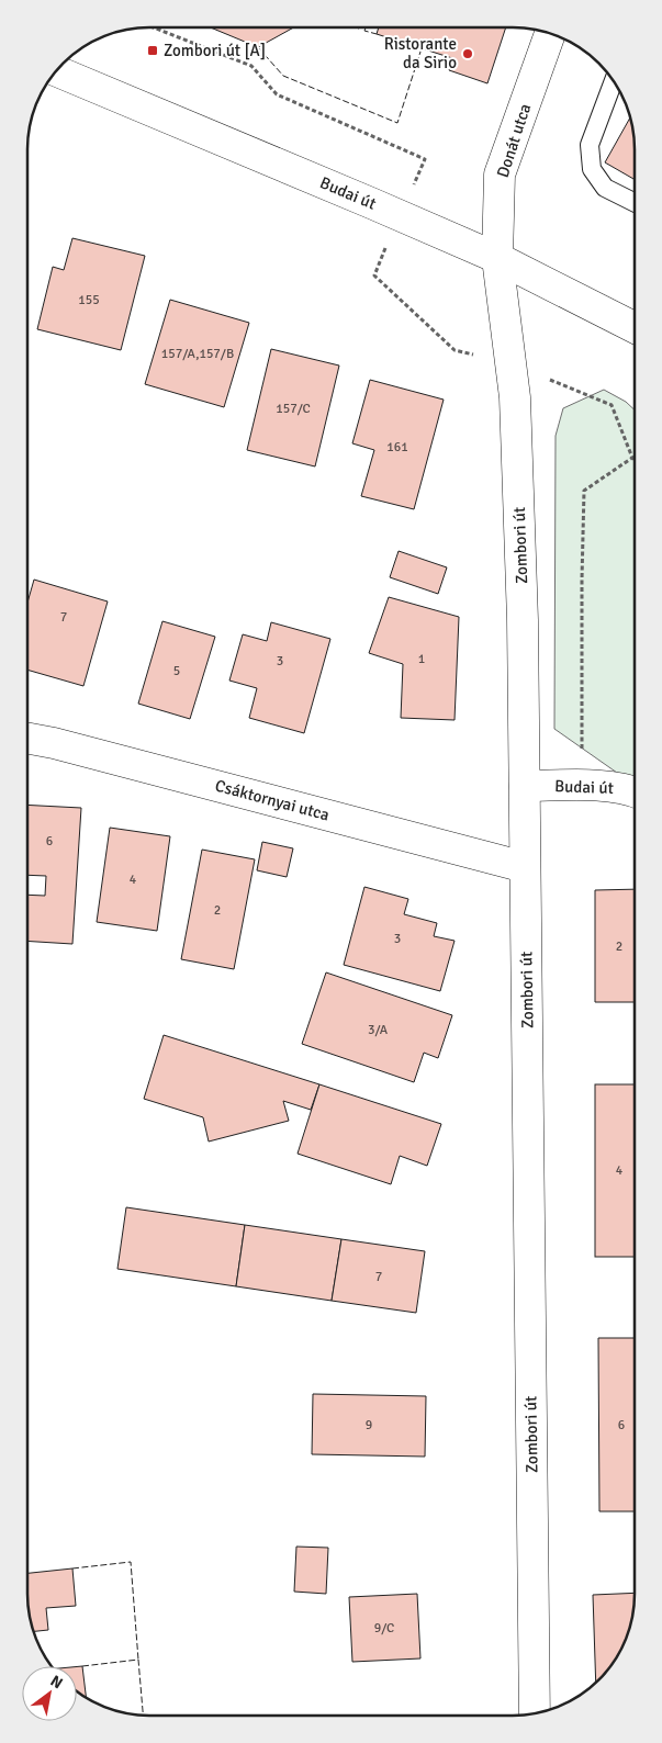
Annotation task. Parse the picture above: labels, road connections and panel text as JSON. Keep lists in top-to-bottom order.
{
  "streets": {
    "street": [
      "Donát utca",
      "Budai út",
      "Zombori út",
      "Csáktornyai utca"
    ]
  },
  "crossings": [
    ["Donát utca", "Budai út"],
    ["Donát utca", "Zombori út"],
    ["Budai út", "Zombori út"],
    ["Zombori út", "Csáktornyai utca"]
  ],
  "places": {
    "transit": ["Zombori út [A]"],
    "other": ["Ristorante da Sirio"]
  },
  "house_numbers": [
    "155",
    "157/A,157/B",
    "157/C",
    "161",
    "7",
    "1",
    "3",
    "5",
    "6",
    "4",
    "2",
    "3",
    "2",
    "3/A",
    "4",
    "7",
    "9",
    "6",
    "9/C"
  ],
  "north": "top right"
}
